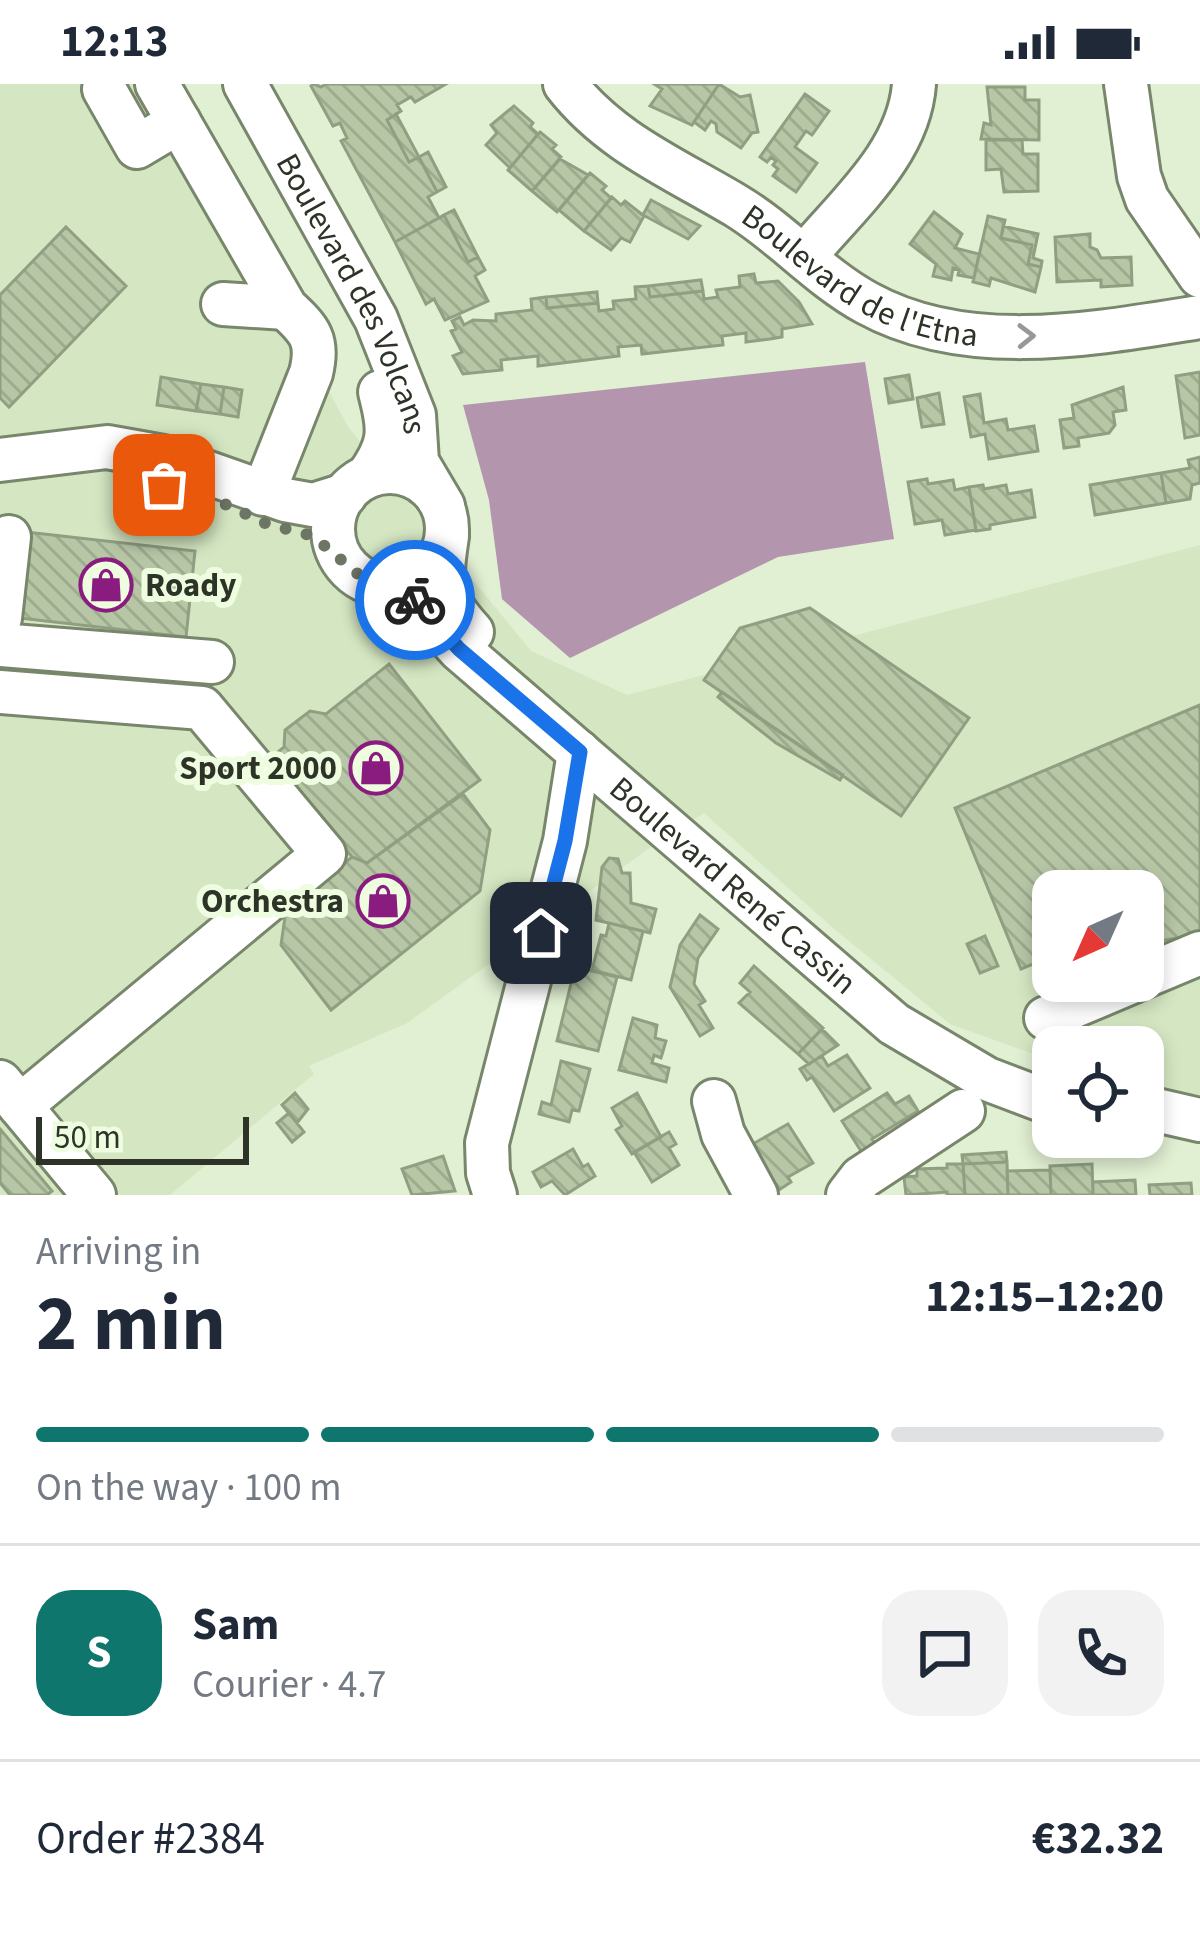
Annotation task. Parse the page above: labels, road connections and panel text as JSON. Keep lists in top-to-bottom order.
{
  "streets": {
    "street": ["Boulevard de l'Etna", "Boulevard des Volcans", "Boulevard René Cassin"]
  },
  "crossings": [
    ["Boulevard des Volcans", "Boulevard René Cassin"]
  ],
  "one_way": ["Boulevard de l'Etna"],
  "places": {
    "shop": ["Roady", "Sport 2000", "Orchestra"]
  },
  "scale_bar": "50 m",
  "north": "bottom left",
  "page": {
    "status": "12:13",
    "scale": "50 m",
    "heading": ["2 min", "Arriving in", "12:15–12:20"],
    "panel": [
      "Sam",
      "Courier · 4.7",
      "Order #2384",
      "€32.32"
    ],
    "bar": "On the way · 100 m",
    "round": "S"
  }
}
